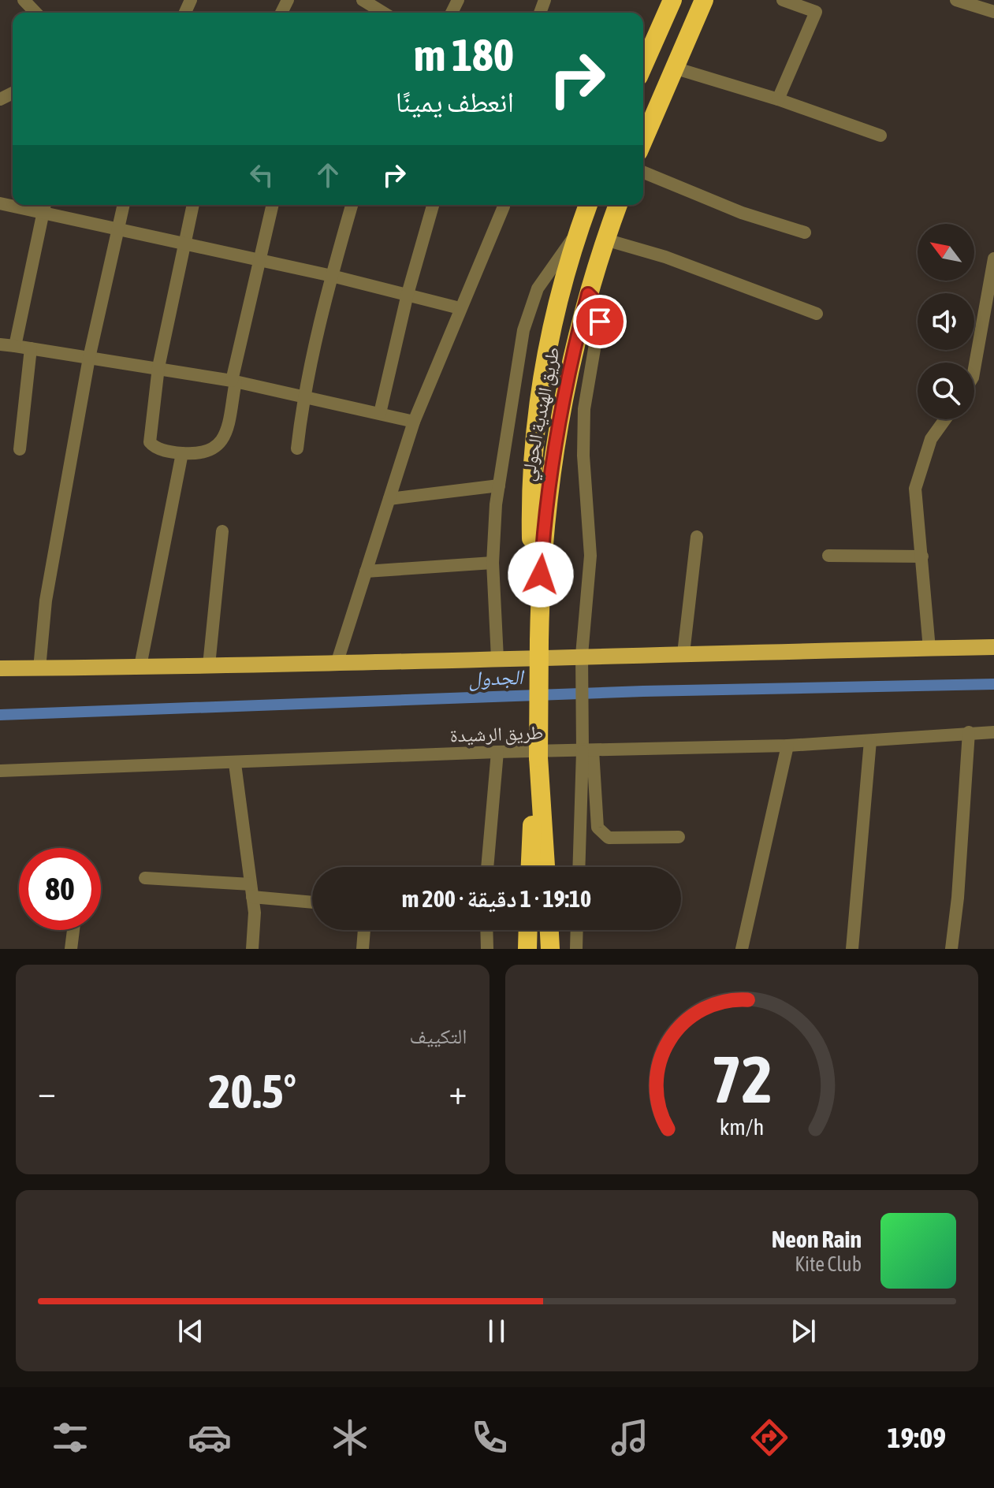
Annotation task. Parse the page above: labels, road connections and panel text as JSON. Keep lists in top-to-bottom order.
{
  "streets": {
    "highway": ["طريق الهندية الحولي"],
    "street": ["طريق الرشيدة"]
  },
  "water": ["الجدول"],
  "north": "top left",
  "page": {
    "turn": ["180 m", "انعطف يمينًا"],
    "limit": "80",
    "trip": "19:10 · 1 دقيقة · 200 m",
    "tile": "التكييف",
    "heat": ["−", "20.5°", "+"],
    "song": ["Neon Rain", "Kite Club"],
    "tabs": "19:09",
    "gauge": ["72", "km/h"]
  }
}
